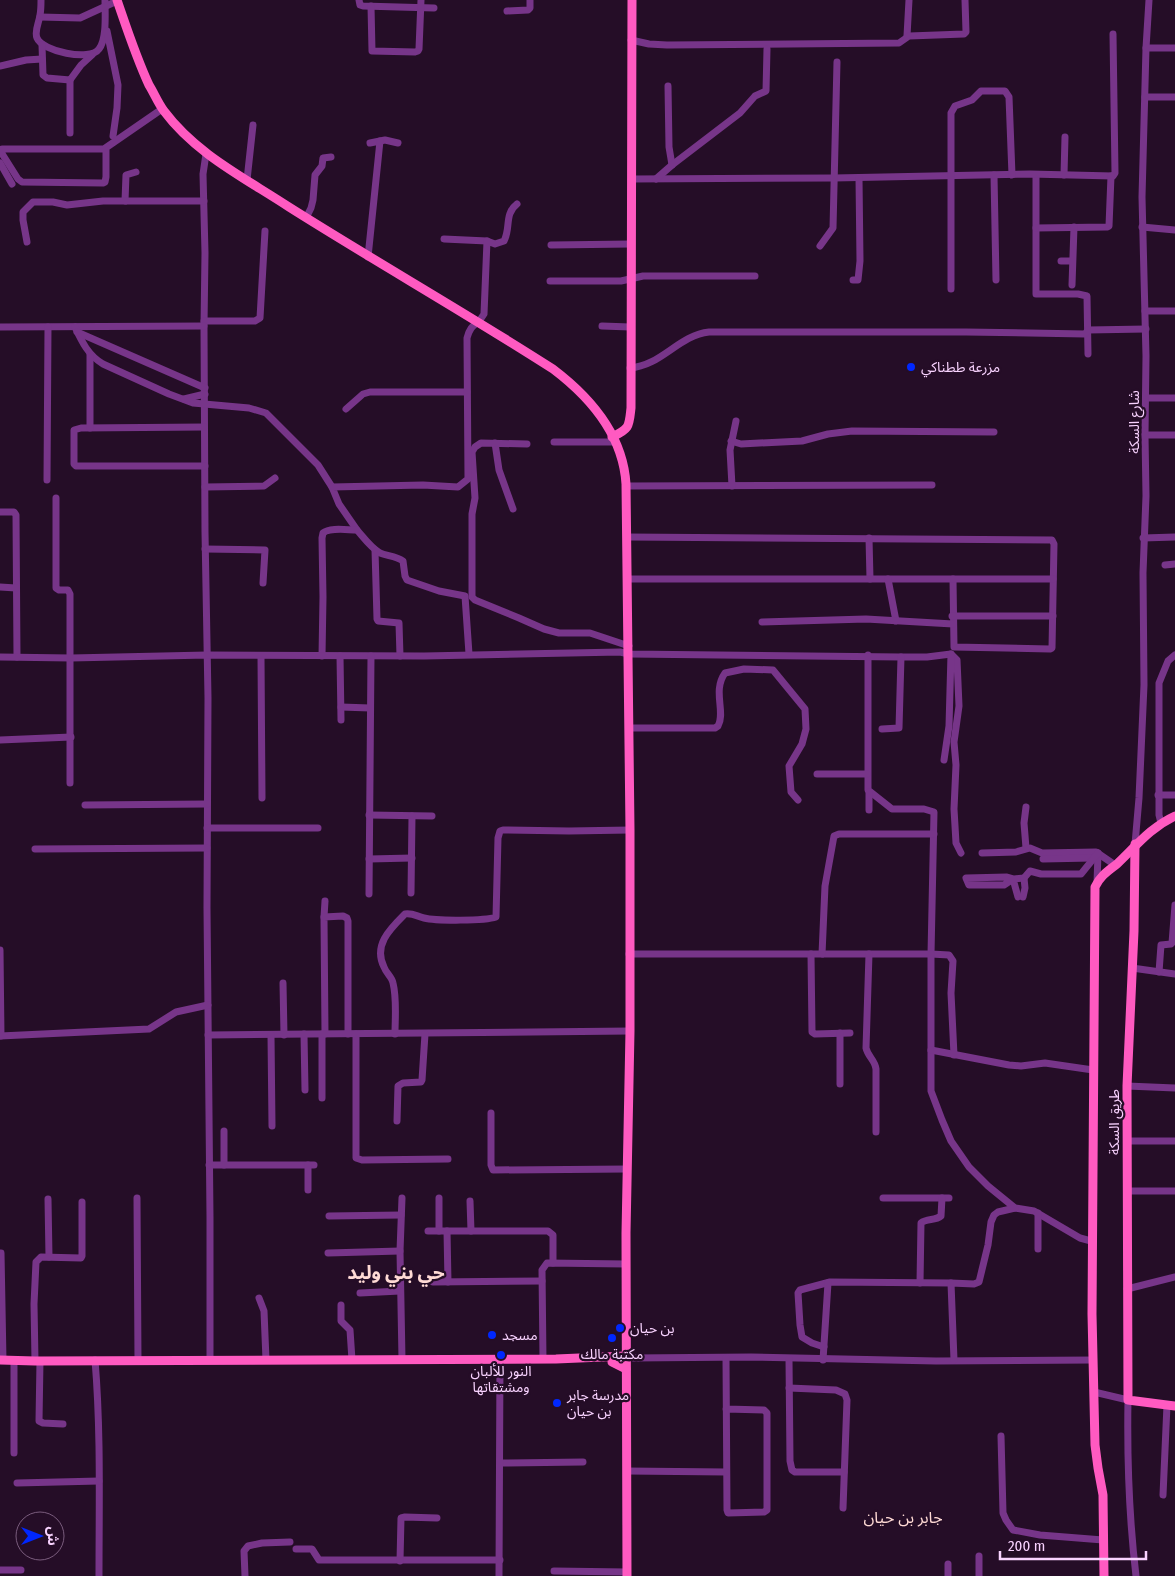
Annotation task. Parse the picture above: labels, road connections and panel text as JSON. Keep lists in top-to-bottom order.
{
  "streets": {
    "main road": ["طريق السكة"],
    "street": ["شارع السكة"]
  },
  "crossings": [
    ["شارع السكة", "طريق السكة"]
  ],
  "districts": ["حي بني وليد", "جابر بن حيان"],
  "places": [
    "مزرعة ططناكي",
    "بن حيان",
    "مسجد",
    "مكتبة مالك",
    "النور للألبان ومشتقاتها",
    "مدرسة جابر بن حيان"
  ],
  "scale_bar": "200 m",
  "north": "right"
}
